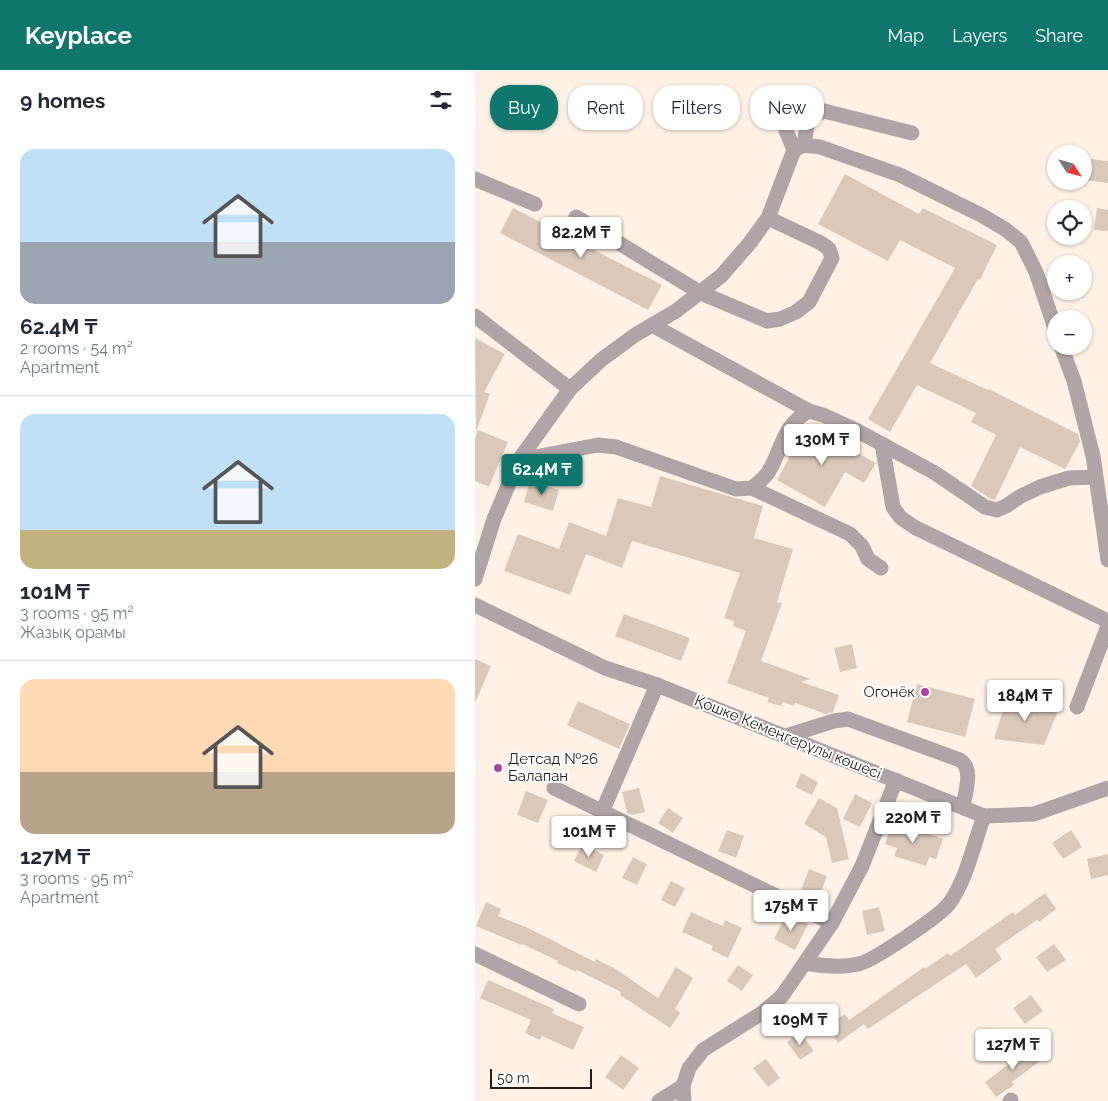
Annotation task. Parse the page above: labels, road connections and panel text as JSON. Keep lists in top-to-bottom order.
{
  "streets": {
    "street": ["Қошке Кемеңгерұлы көшесі"]
  },
  "places": ["Огонёк", "Детсад №26 Балапан"],
  "scale_bar": "50 m",
  "north": "bottom right",
  "page": {
    "header": "Keyplace",
    "nav": ["Map", "Layers", "Share"],
    "heading": "9 homes",
    "chip": [
      "Buy",
      "Rent",
      "Filters",
      "New"
    ],
    "list": [
      {
        "name": "62.4M ₸",
        "note": "2 rooms · 54 m² · Apartment"
      },
      {
        "name": "101M ₸",
        "note": "3 rooms · 95 m² · Жазық орамы"
      },
      {
        "name": "127M ₸",
        "note": "3 rooms · 95 m² · Apartment"
      }
    ],
    "map_buttons": ["+", "−"],
    "price": [
      "82.2M ₸",
      "130M ₸",
      "62.4M ₸",
      "184M ₸",
      "220M ₸",
      "101M ₸",
      "175M ₸",
      "109M ₸",
      "127M ₸"
    ],
    "scale": "50 m"
  }
}
